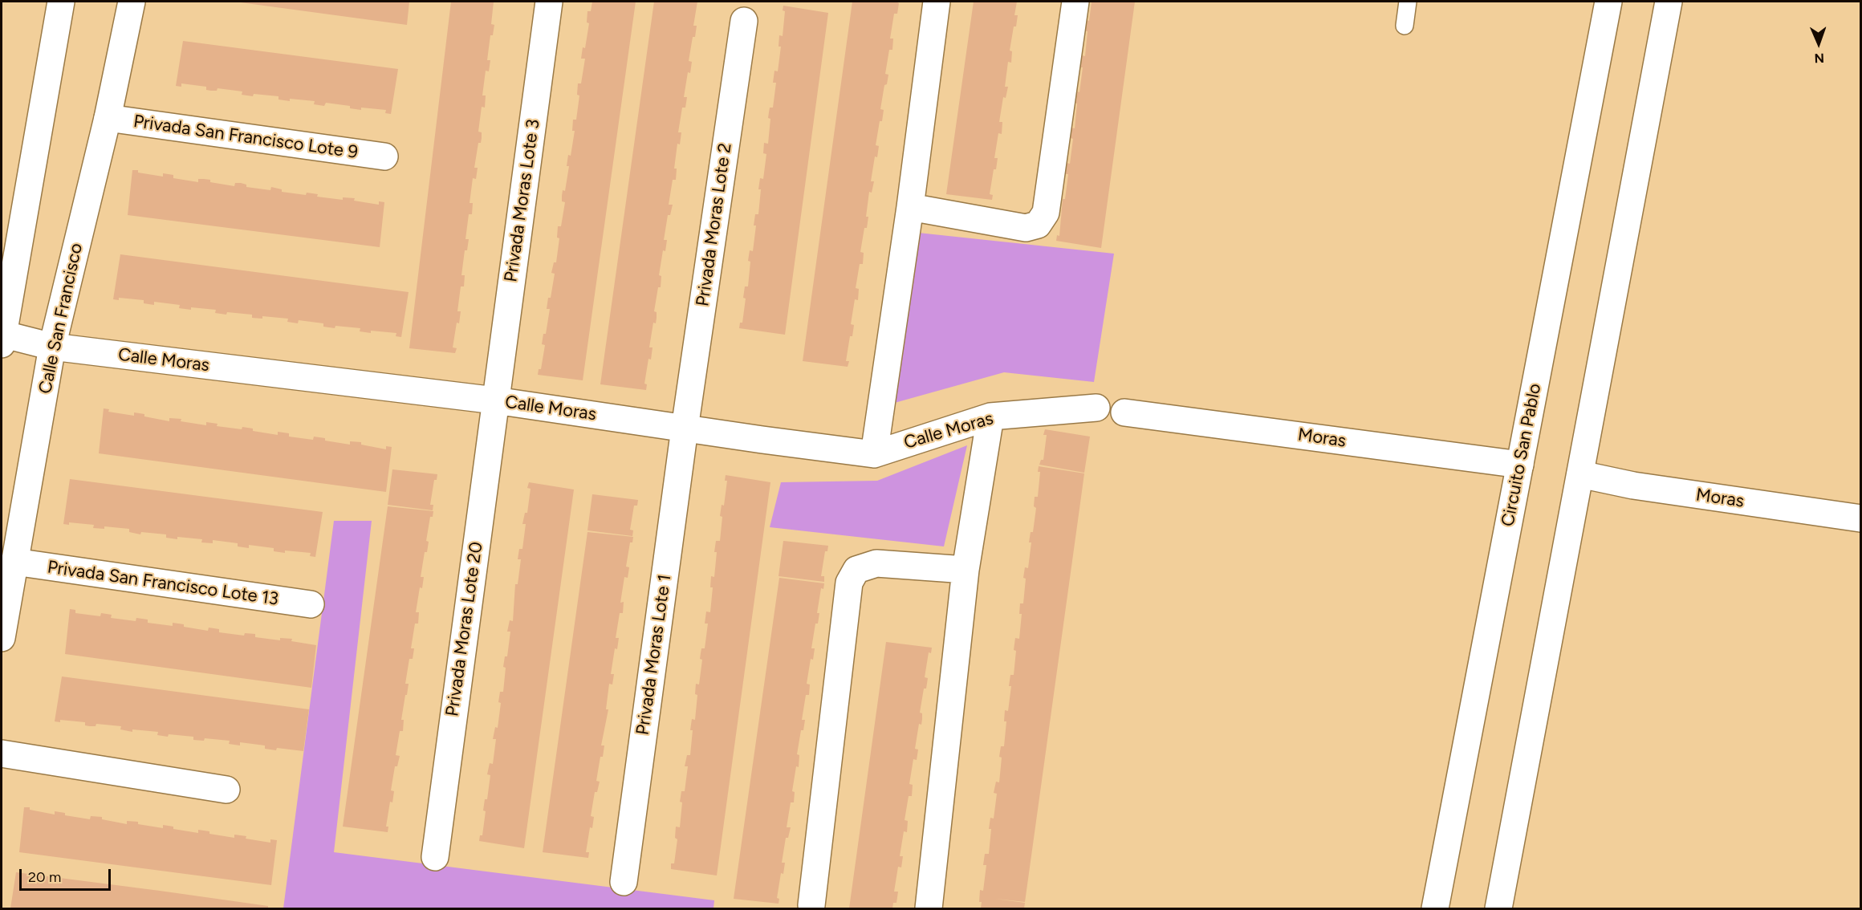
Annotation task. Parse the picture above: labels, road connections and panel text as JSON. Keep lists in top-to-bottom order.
{
  "streets": {
    "street": [
      "Privada San Francisco Lote 9",
      "Privada Moras Lote 3",
      "Privada Moras Lote 2",
      "Calle San Francisco",
      "Calle Moras",
      "Moras",
      "Circuito San Pablo",
      "Privada San Francisco Lote 13",
      "Privada Moras Lote 20",
      "Privada Moras Lote 1"
    ]
  },
  "crossings": [
    ["Privada San Francisco Lote 9", "Calle San Francisco"],
    ["Privada Moras Lote 3", "Calle Moras"],
    ["Privada Moras Lote 3", "Privada Moras Lote 20"],
    ["Privada Moras Lote 2", "Calle Moras"],
    ["Privada Moras Lote 2", "Privada Moras Lote 1"],
    ["Calle San Francisco", "Calle Moras"],
    ["Calle San Francisco", "Privada San Francisco Lote 13"],
    ["Calle Moras", "Privada Moras Lote 20"],
    ["Calle Moras", "Privada Moras Lote 1"],
    ["Moras", "Circuito San Pablo"]
  ],
  "scale_bar": "20 m",
  "north": "bottom"
}
